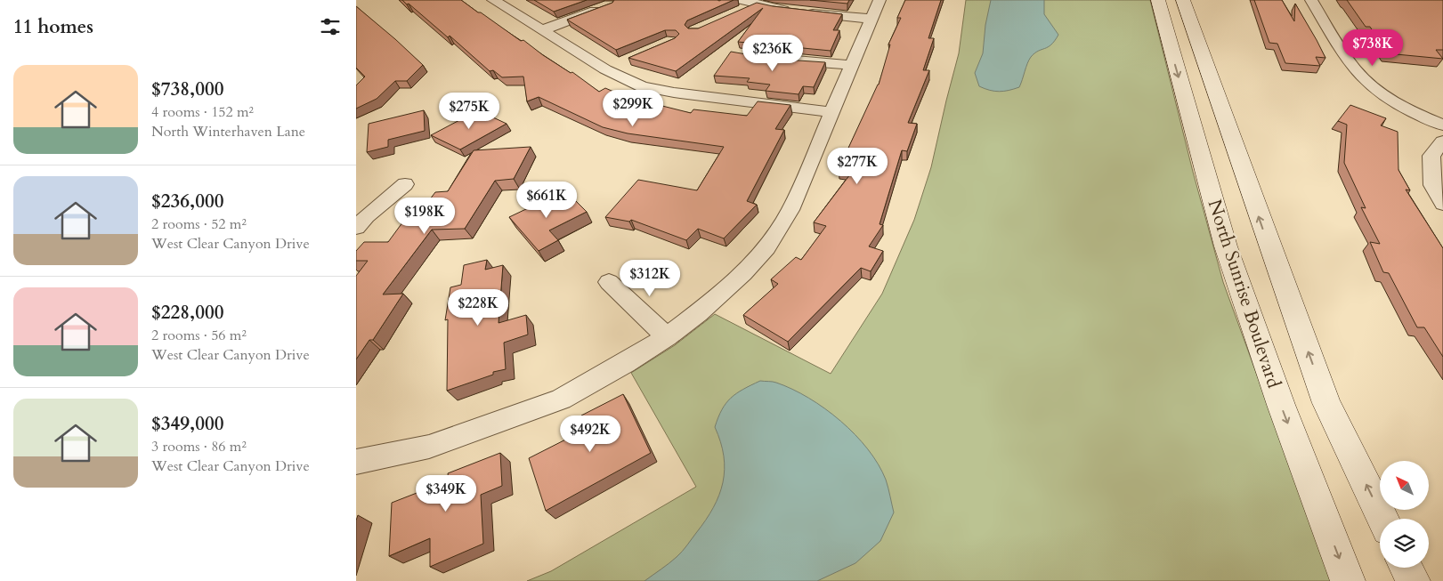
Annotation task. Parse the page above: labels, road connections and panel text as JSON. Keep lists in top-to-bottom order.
{
  "streets": {
    "street": ["North Sunrise Boulevard"]
  },
  "north": "top left",
  "page": {
    "heading": "11 homes",
    "price": [
      "$738K",
      "$236K",
      "$299K",
      "$275K",
      "$277K",
      "$661K",
      "$198K",
      "$312K",
      "$228K",
      "$492K",
      "$349K"
    ],
    "list": [
      {
        "name": "$738,000",
        "note": "4 rooms · 152 m² · North Winterhaven Lane"
      },
      {
        "name": "$236,000",
        "note": "2 rooms · 52 m² · West Clear Canyon Drive"
      },
      {
        "name": "$228,000",
        "note": "2 rooms · 56 m² · West Clear Canyon Drive"
      },
      {
        "name": "$349,000",
        "note": "3 rooms · 86 m² · West Clear Canyon Drive"
      }
    ]
  }
}
